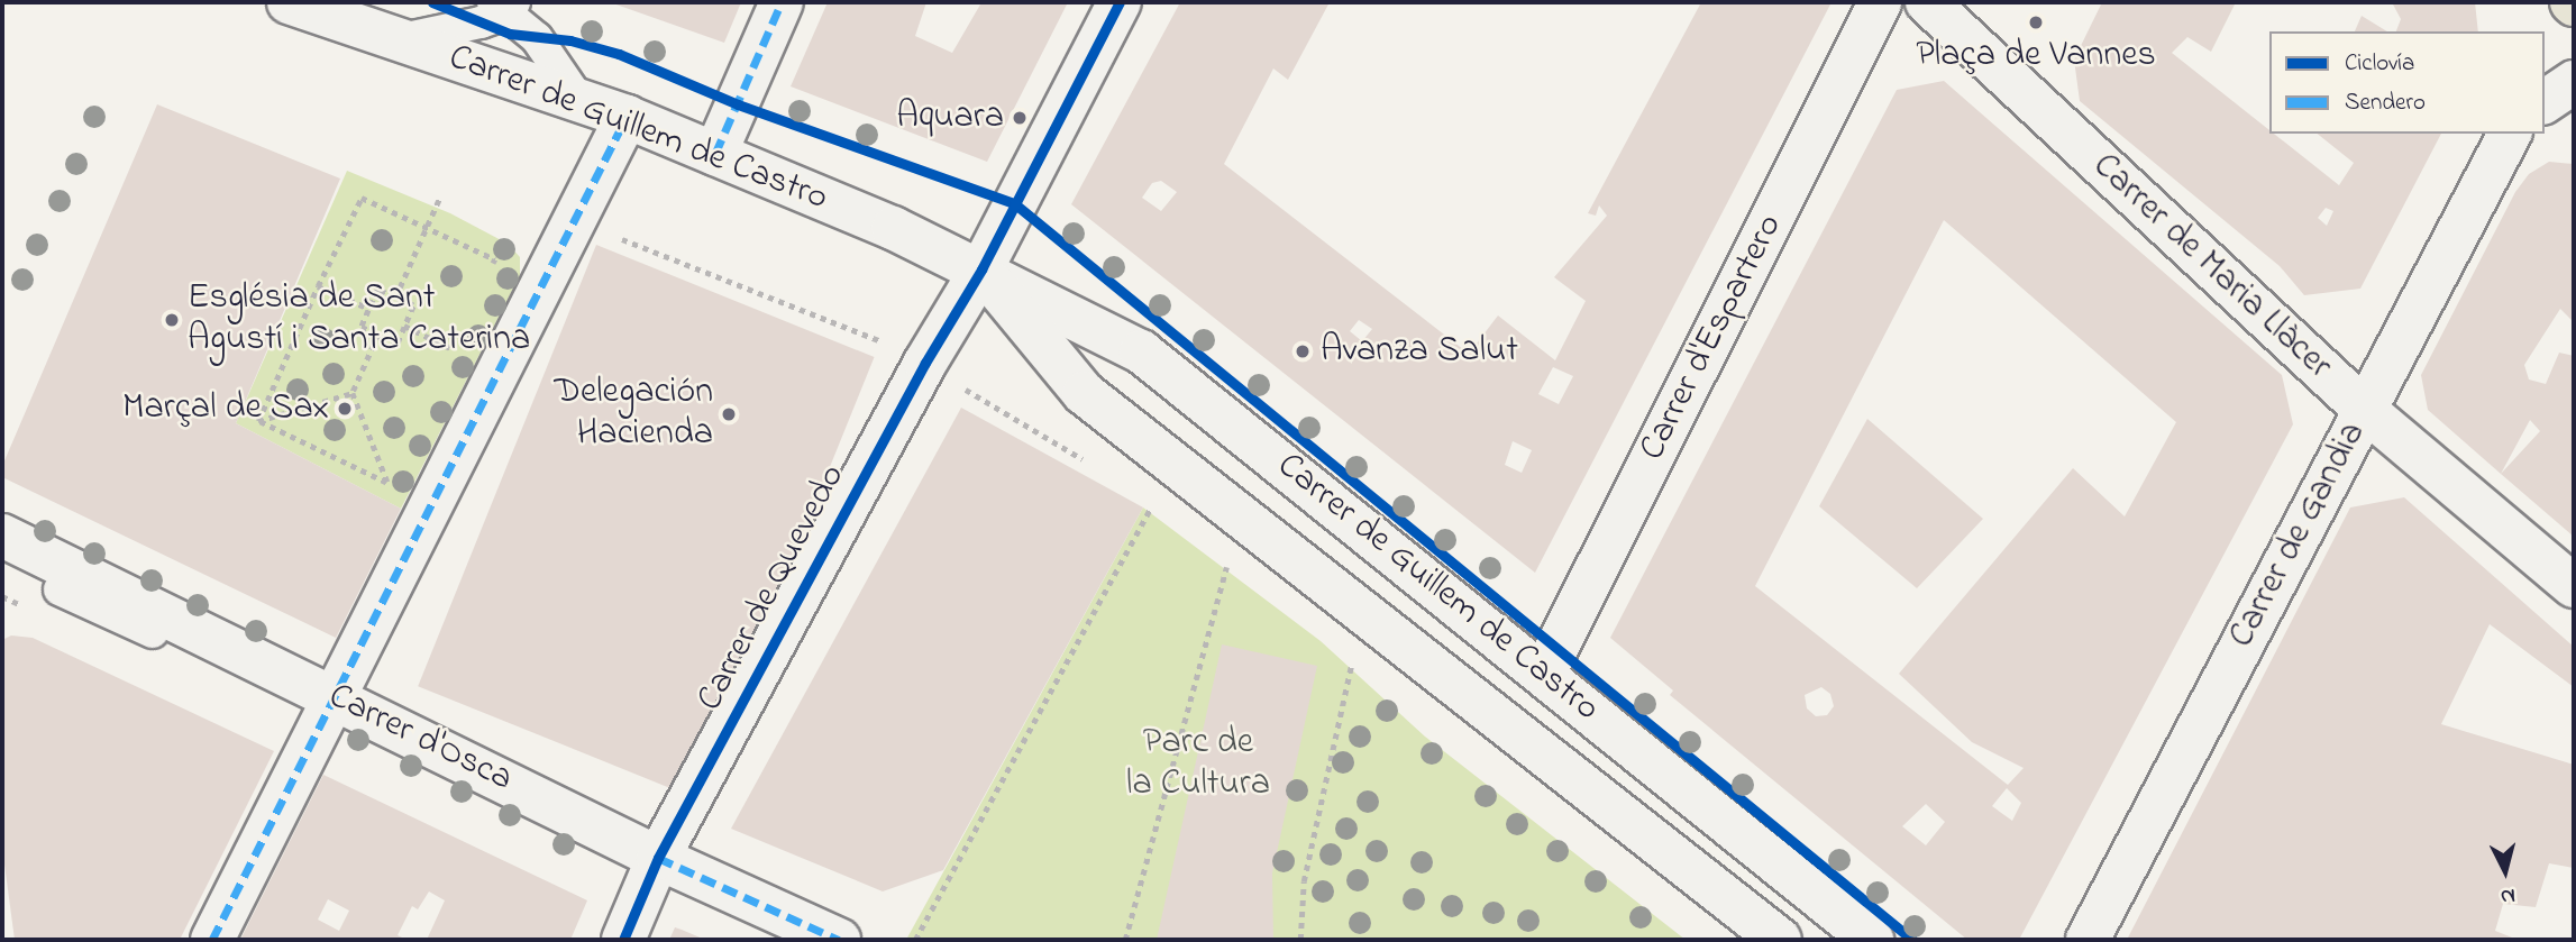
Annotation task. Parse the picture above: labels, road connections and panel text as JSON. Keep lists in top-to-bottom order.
{
  "streets": {
    "street": [
      "Carrer de Guillem de Castro",
      "Carrer de Maria Llàcer",
      "Carrer d'Espartero",
      "Carrer de Gandia",
      "Carrer de Quevedo",
      "Carrer d'Osca"
    ]
  },
  "crossings": [
    ["Carrer de Guillem de Castro", "Carrer d'Espartero"],
    ["Carrer de Guillem de Castro", "Carrer de Quevedo"],
    ["Carrer de Maria Llàcer", "Carrer de Gandia"],
    ["Carrer de Quevedo", "Carrer d'Osca"]
  ],
  "parks": ["Parc de la Cultura"],
  "places": [
    "Plaça de Vannes",
    "Aquara",
    "Església de Sant Agustí i Santa Caterina",
    "Avanza Salut",
    "Marçal de Sax",
    "Delegación Hacienda"
  ],
  "legend": ["Ciclovía", "Sendero"],
  "north": "bottom"
}
